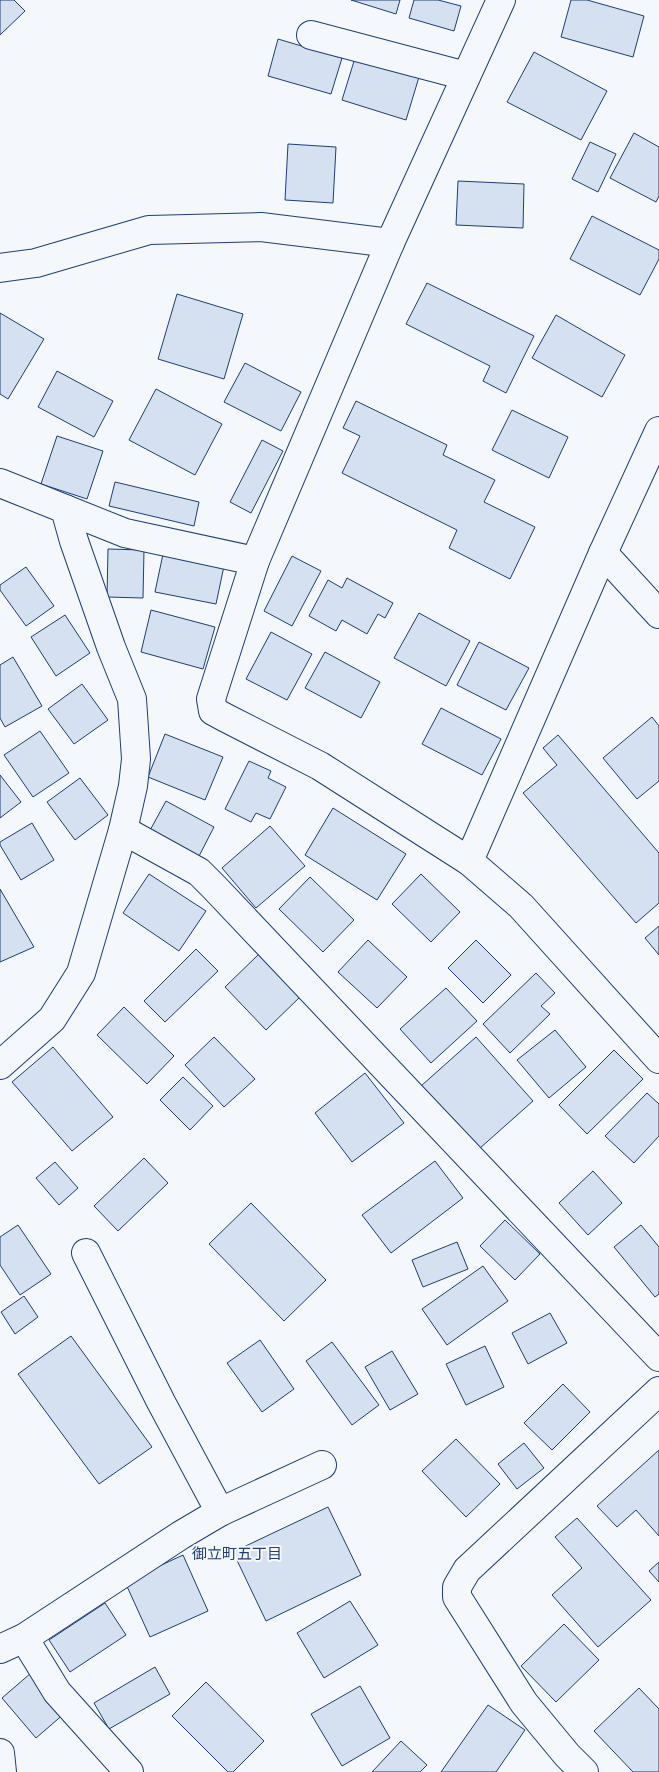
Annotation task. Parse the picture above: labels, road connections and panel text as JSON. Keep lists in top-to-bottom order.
{
  "districts": ["御立町五丁目"]
}
